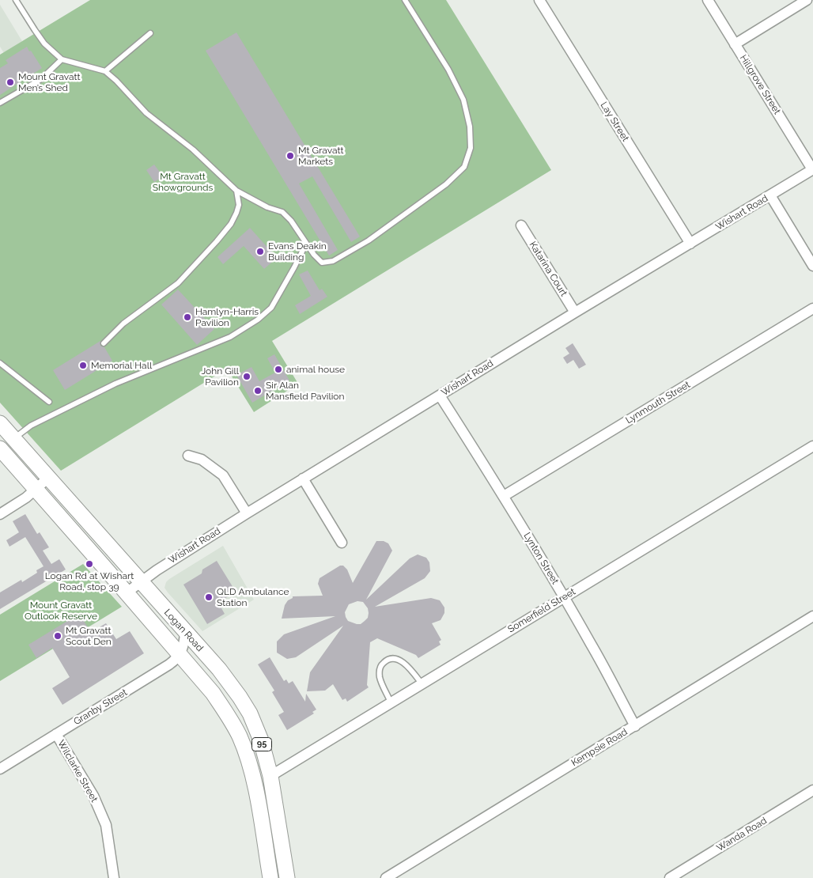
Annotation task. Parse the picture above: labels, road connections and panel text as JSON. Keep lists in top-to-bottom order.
{
  "streets": {
    "main road": ["Logan Road", "95"],
    "street": [
      "Hillgrove Street",
      "Lay Street",
      "Wishart Road",
      "Katarina Court",
      "Lynmouth Street",
      "Lynton Street",
      "Somerfield Street",
      "Granby Street",
      "Kempsie Road",
      "Wilclarke Street",
      "Wanda Road"
    ]
  },
  "crossings": [
    ["Hillgrove Street", "Wishart Road"],
    ["Lay Street", "Wishart Road"],
    ["Wishart Road", "Katarina Court"],
    ["Wishart Road", "Lynton Street"],
    ["Wishart Road", "Logan Road"],
    ["Lynmouth Street", "Lynton Street"],
    ["Lynton Street", "Somerfield Street"],
    ["Lynton Street", "Kempsie Road"],
    ["Somerfield Street", "Logan Road"],
    ["Logan Road", "Granby Street"],
    ["Granby Street", "Wilclarke Street"]
  ],
  "parks": ["Mt Gravatt Showgrounds", "Mount Gravatt Outlook Reserve"],
  "places": [
    "Mount Gravatt Men’s Shed",
    "Mt Gravatt Markets",
    "Evans Deakin Building",
    "Hamlyn-Harris Pavilion",
    "Memorial Hall",
    "animal house",
    "John Gill Pavilion",
    "Sir Alan Mansfield Pavilion",
    "Logan Rd at Wishart Road, stop 39",
    "QLD Ambulance Station",
    "Mt Gravatt Scout Den"
  ]
}
